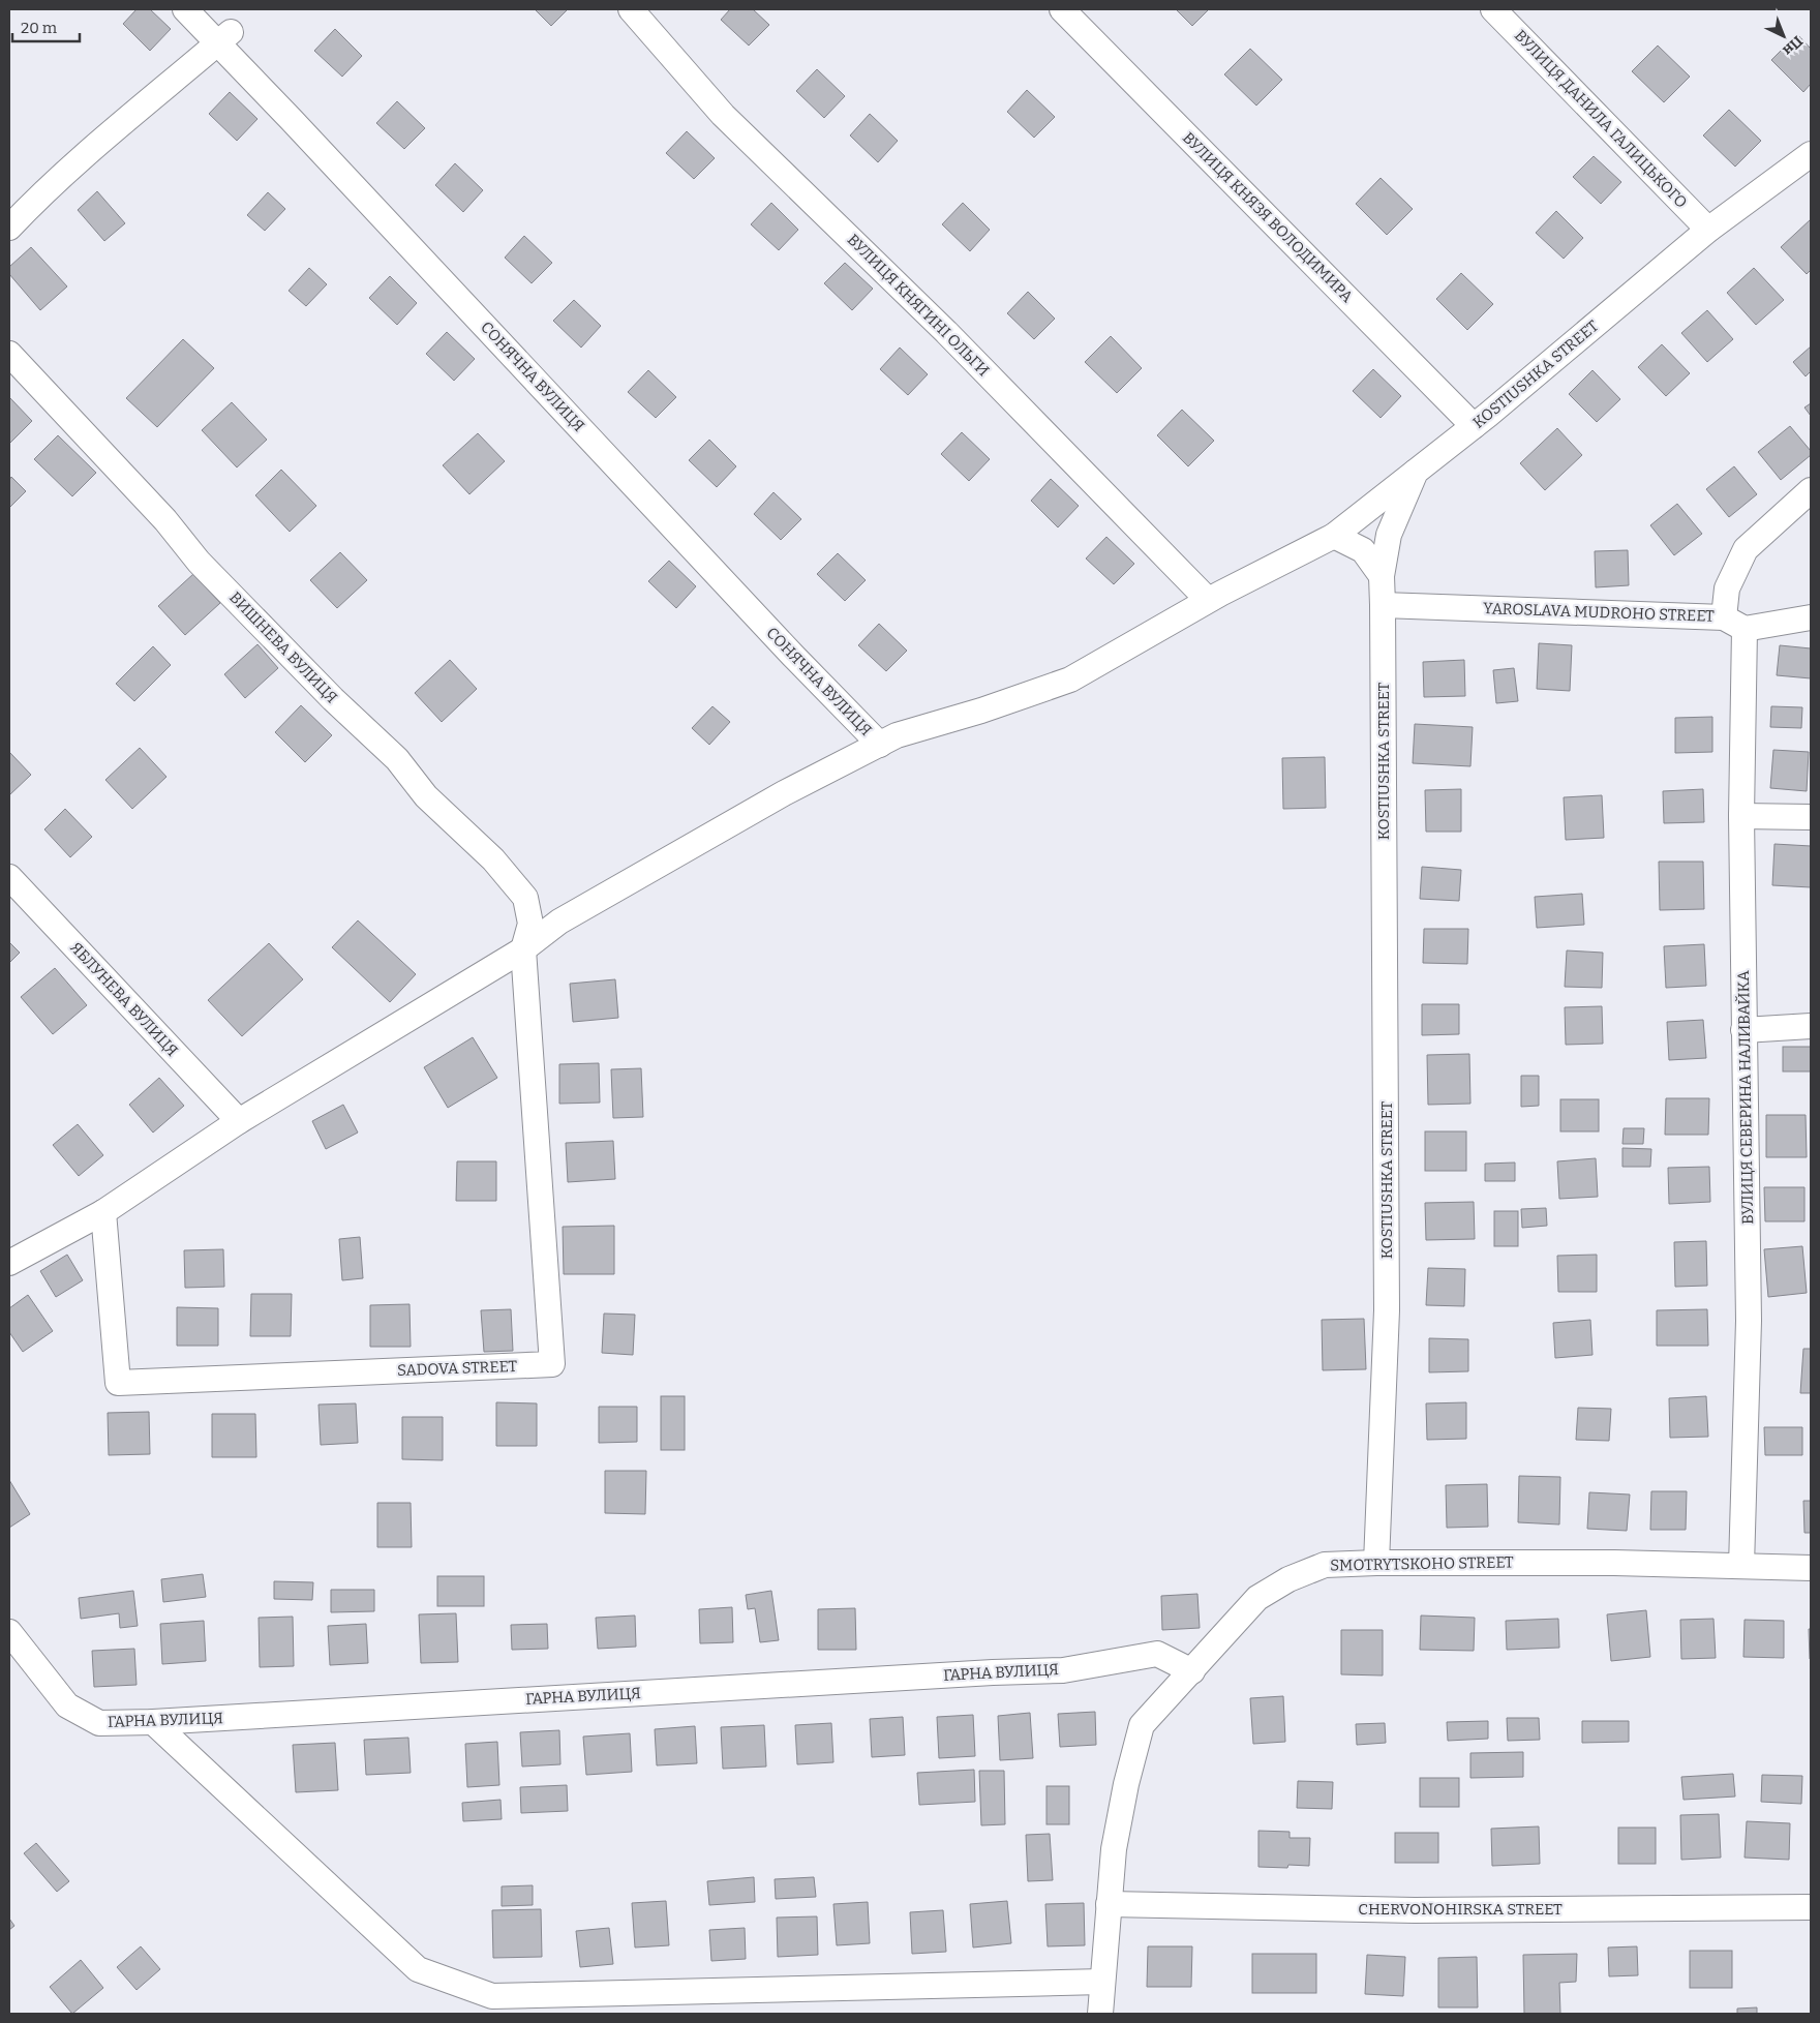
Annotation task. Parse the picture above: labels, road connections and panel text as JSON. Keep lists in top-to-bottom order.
{
  "streets": {
    "street": [
      "ВУЛИЦЯ ДАНИЛА ГАЛИЦЬКОГО",
      "ВУЛИЦЯ КНЯЗЯ ВОЛОДИМИРА",
      "ВУЛИЦЯ КНЯГИНІ ОЛЬГИ",
      "KOSTIUSHKA STREET",
      "СОНЯЧНА ВУЛИЦЯ",
      "YAROSLAVA MUDROHO STREET",
      "ВИШНЕВА ВУЛИЦЯ",
      "ЯБЛУНЕВА ВУЛИЦЯ",
      "ВУЛИЦЯ СЕВЕРИНА НАЛИВАЙКА",
      "SADOVA STREET",
      "SMOTRYTSKOHO STREET",
      "ГАРНА ВУЛИЦЯ",
      "CHERVONOHIRSKA STREET"
    ]
  },
  "crossings": [
    ["ВУЛИЦЯ ДАНИЛА ГАЛИЦЬКОГО", "KOSTIUSHKA STREET"],
    ["ВУЛИЦЯ КНЯЗЯ ВОЛОДИМИРА", "KOSTIUSHKA STREET"],
    ["KOSTIUSHKA STREET", "YAROSLAVA MUDROHO STREET"],
    ["KOSTIUSHKA STREET", "SMOTRYTSKOHO STREET"],
    ["YAROSLAVA MUDROHO STREET", "ВУЛИЦЯ СЕВЕРИНА НАЛИВАЙКА"],
    ["ВИШНЕВА ВУЛИЦЯ", "SADOVA STREET"],
    ["ВУЛИЦЯ СЕВЕРИНА НАЛИВАЙКА", "SMOTRYTSKOHO STREET"],
    ["SMOTRYTSKOHO STREET", "ГАРНА ВУЛИЦЯ"],
    ["SMOTRYTSKOHO STREET", "CHERVONOHIRSKA STREET"]
  ],
  "scale_bar": "20 m",
  "north": "bottom right"
}
